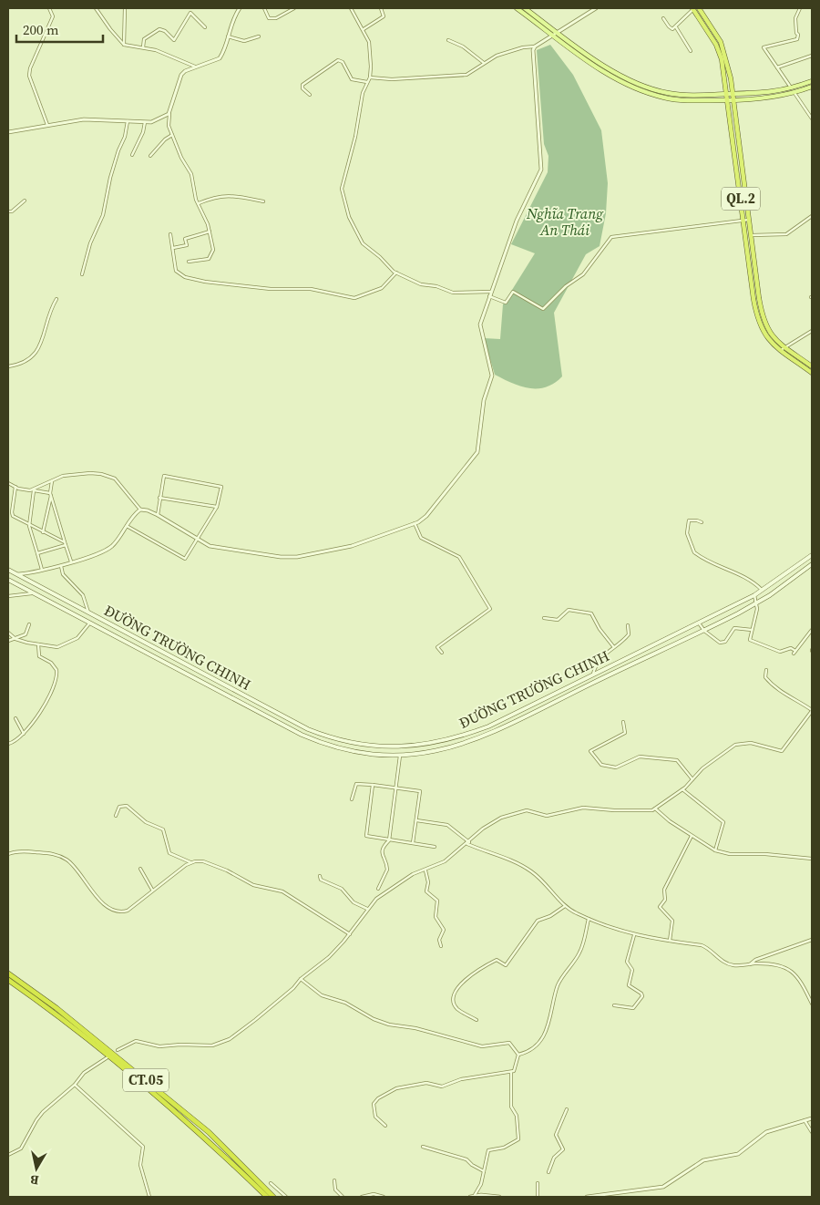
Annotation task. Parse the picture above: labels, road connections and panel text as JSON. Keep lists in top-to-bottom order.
{
  "streets": {
    "highway": ["QL.2", "CT.05"],
    "main road": ["ĐƯỜNG TRƯỜNG CHINH"]
  },
  "parks": ["Nghĩa Trang An Thái"],
  "scale_bar": "200 m",
  "north": "bottom"
}
